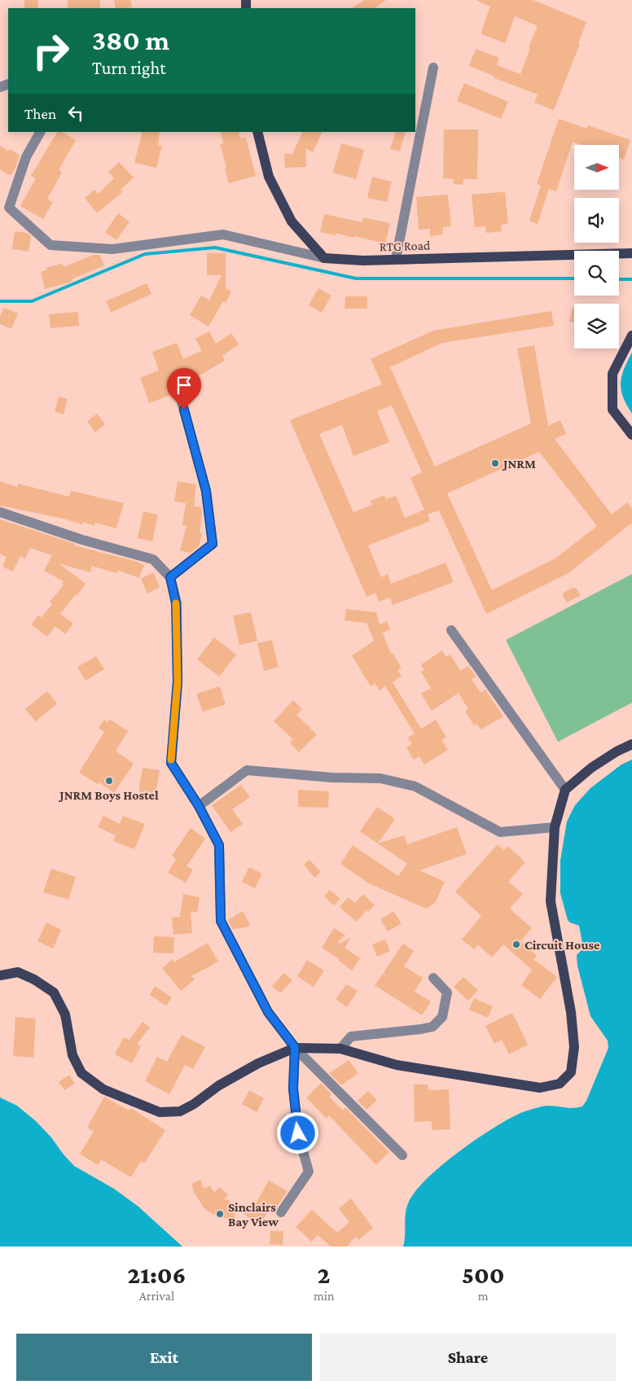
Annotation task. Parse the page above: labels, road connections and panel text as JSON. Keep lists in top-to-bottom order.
{
  "streets": {
    "main road": ["RTG Road"]
  },
  "places": [
    "JNRM",
    "JNRM Boys Hostel",
    "Circuit House",
    "Sinclairs Bay View"
  ],
  "north": "right",
  "page": {
    "turn": ["380 m", "Turn right"],
    "then": "Then",
    "eta": [
      "21:06",
      "Arrival",
      "2",
      "min",
      "500",
      "m"
    ],
    "buttons": ["Exit", "Share"]
  }
}
